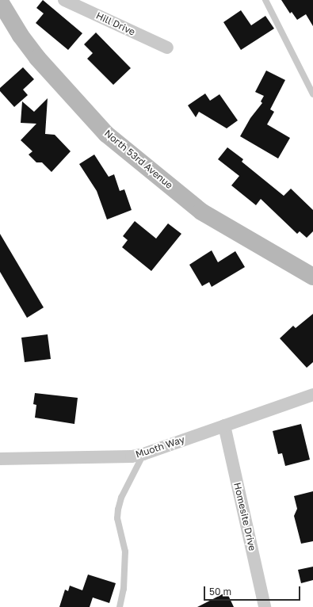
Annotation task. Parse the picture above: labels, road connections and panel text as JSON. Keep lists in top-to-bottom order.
{
  "streets": {
    "street": [
      "Hill Drive",
      "North 53rd Avenue",
      "Muoth Way",
      "Homesite Drive"
    ]
  },
  "crossings": [
    ["Muoth Way", "Homesite Drive"]
  ],
  "scale_bar": "50 m"
}
